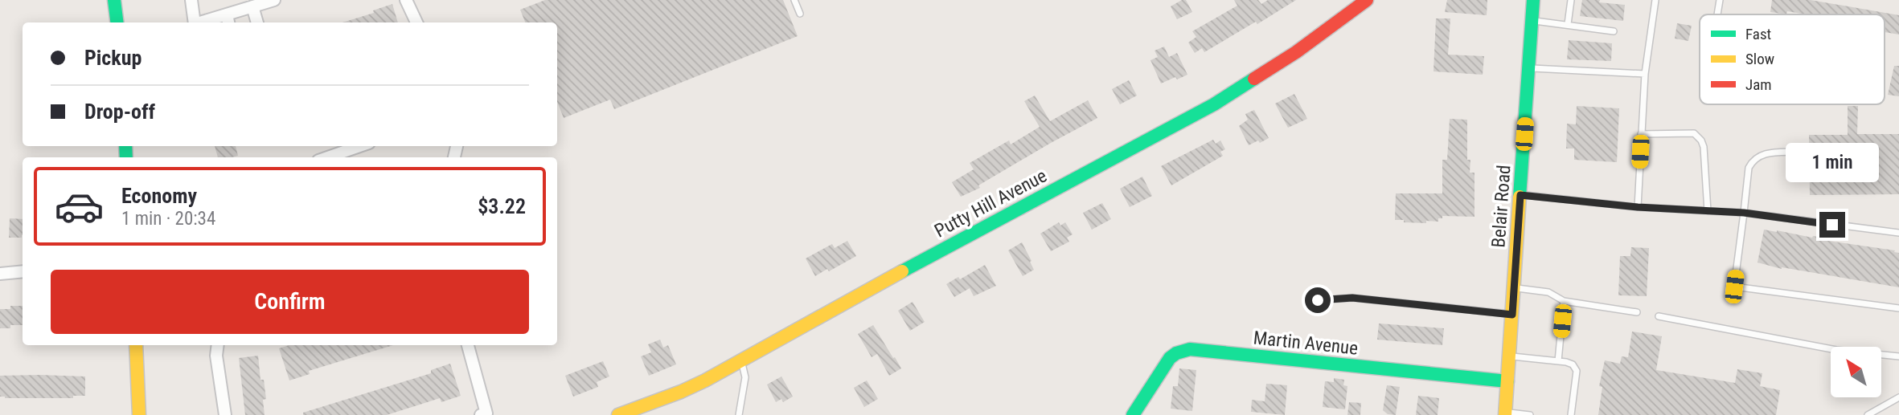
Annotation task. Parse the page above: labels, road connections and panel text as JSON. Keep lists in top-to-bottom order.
{
  "streets": {
    "main road": ["Putty Hill Avenue", "Belair Road", "Martin Avenue"]
  },
  "crossings": [
    ["Belair Road", "Martin Avenue"]
  ],
  "legend": ["Fast", "Slow", "Jam"],
  "north": "top left",
  "page": {
    "banner": ["Pickup", "Drop-off"],
    "bubble": "1 min",
    "list": [
      {
        "name": "Economy",
        "note": "1 min · 20:34",
        "value": "$3.22"
      }
    ],
    "buttons": "Confirm"
  }
}
